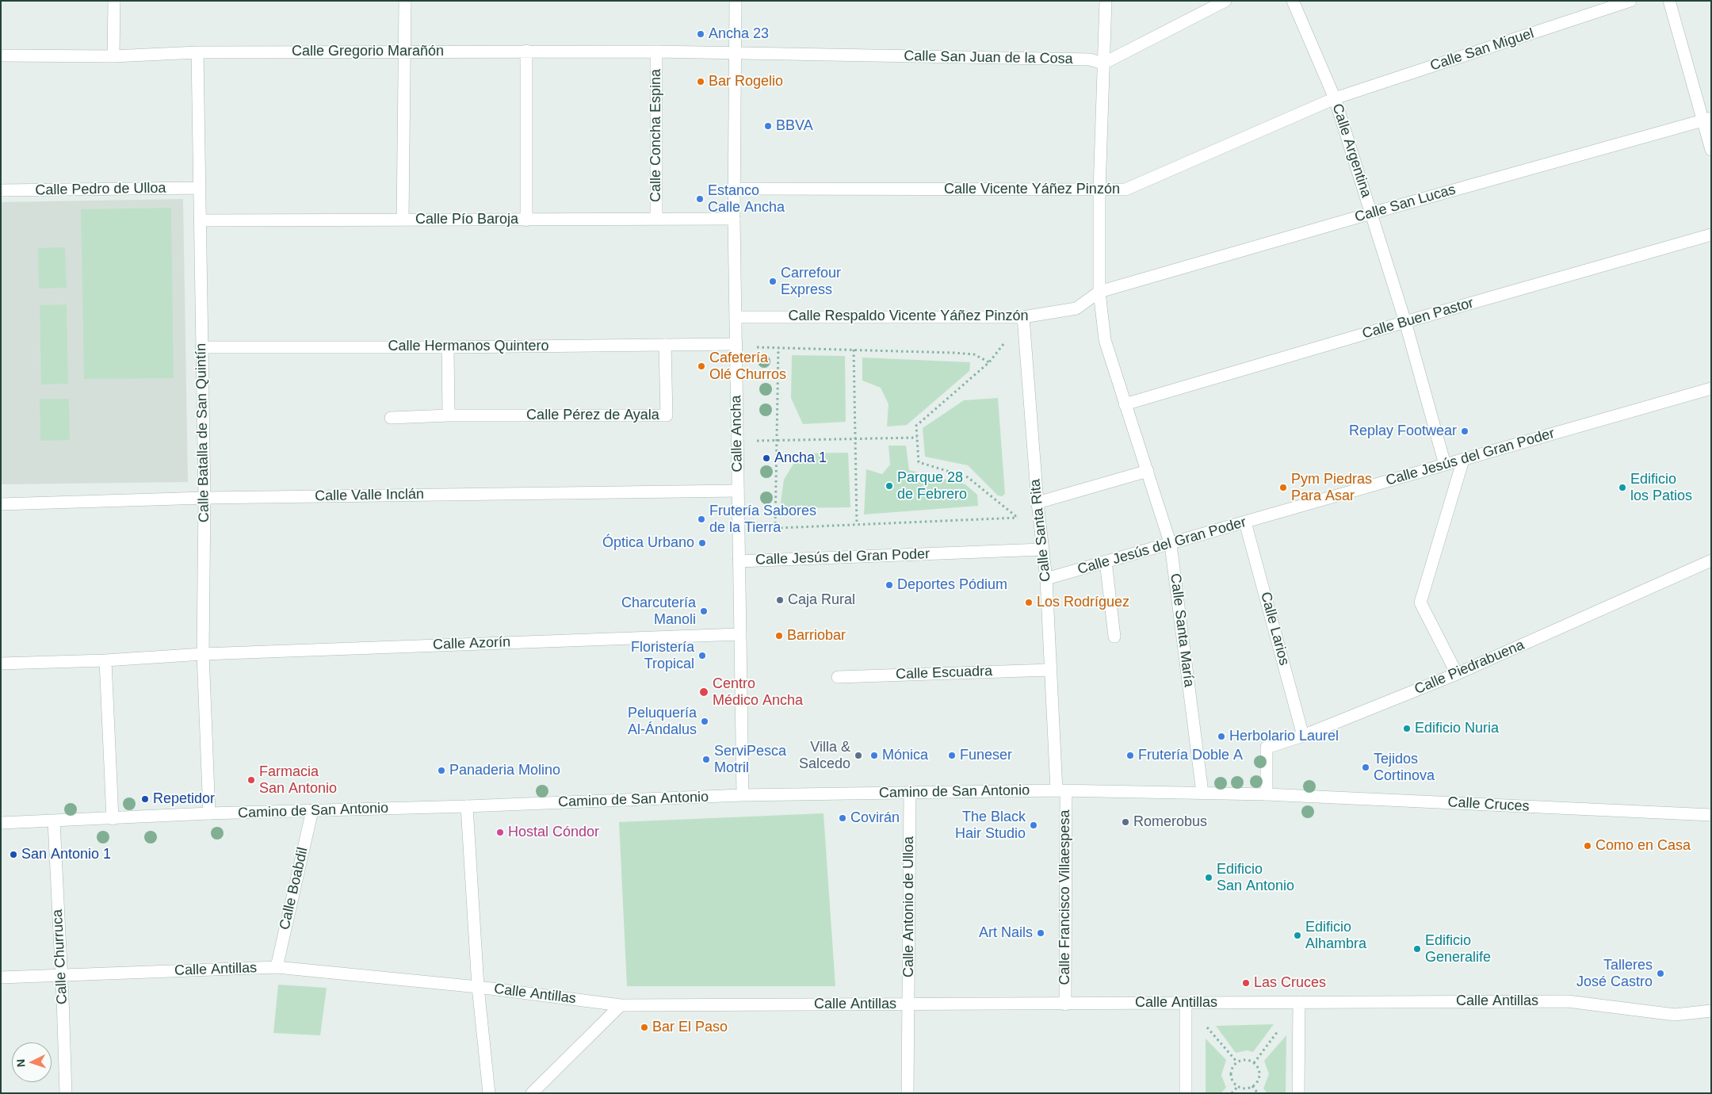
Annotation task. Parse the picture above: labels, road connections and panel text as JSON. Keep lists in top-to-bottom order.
{
  "streets": {
    "street": [
      "Calle San Miguel",
      "Calle Gregorio Marañón",
      "Calle San Juan de la Cosa",
      "Calle Concha Espina",
      "Calle Argentina",
      "Calle Pedro de Ulloa",
      "Calle Vicente Yáñez Pinzón",
      "Calle San Lucas",
      "Calle Pío Baroja",
      "Calle Respaldo Vicente Yáñez Pinzón",
      "Calle Buen Pastor",
      "Calle Hermanos Quintero",
      "Calle Pérez de Ayala",
      "Calle Batalla de San Quintín",
      "Calle Ancha",
      "Calle Jesús del Gran Poder",
      "Calle Valle Inclán",
      "Calle Santa Rita",
      "Calle Larios",
      "Calle Santa María",
      "Calle Azorín",
      "Calle Piedrabuena",
      "Calle Escuadra",
      "Camino de San Antonio",
      "Calle Cruces",
      "Calle Boabdil",
      "Calle Francisco Villaespesa",
      "Calle Antonio de Ulloa",
      "Calle Churruca",
      "Calle Antillas"
    ]
  },
  "crossings": [
    ["Calle San Miguel", "Calle Argentina"],
    ["Calle San Miguel", "Calle Vicente Yáñez Pinzón"],
    ["Calle Gregorio Marañón", "Calle San Juan de la Cosa"],
    ["Calle Gregorio Marañón", "Calle Concha Espina"],
    ["Calle Gregorio Marañón", "Calle Batalla de San Quintín"],
    ["Calle Gregorio Marañón", "Calle Ancha"],
    ["Calle San Juan de la Cosa", "Calle Ancha"],
    ["Calle San Juan de la Cosa", "Calle Santa María"],
    ["Calle Concha Espina", "Calle Pío Baroja"],
    ["Calle Argentina", "Calle Vicente Yáñez Pinzón"],
    ["Calle Argentina", "Calle San Lucas"],
    ["Calle Argentina", "Calle Buen Pastor"],
    ["Calle Argentina", "Calle Jesús del Gran Poder"],
    ["Calle Pedro de Ulloa", "Calle Batalla de San Quintín"],
    ["Calle Vicente Yáñez Pinzón", "Calle Ancha"],
    ["Calle Vicente Yáñez Pinzón", "Calle Santa María"],
    ["Calle San Lucas", "Calle Respaldo Vicente Yáñez Pinzón"],
    ["Calle San Lucas", "Calle Santa María"],
    ["Calle Pío Baroja", "Calle Batalla de San Quintín"],
    ["Calle Pío Baroja", "Calle Ancha"],
    ["Calle Respaldo Vicente Yáñez Pinzón", "Calle Ancha"],
    ["Calle Respaldo Vicente Yáñez Pinzón", "Calle Santa Rita"],
    ["Calle Respaldo Vicente Yáñez Pinzón", "Calle Santa María"],
    ["Calle Buen Pastor", "Calle Santa María"],
    ["Calle Hermanos Quintero", "Calle Pérez de Ayala"],
    ["Calle Hermanos Quintero", "Calle Batalla de San Quintín"],
    ["Calle Hermanos Quintero", "Calle Ancha"],
    ["Calle Batalla de San Quintín", "Calle Valle Inclán"],
    ["Calle Batalla de San Quintín", "Calle Azorín"],
    ["Calle Batalla de San Quintín", "Camino de San Antonio"],
    ["Calle Ancha", "Calle Jesús del Gran Poder"],
    ["Calle Ancha", "Calle Valle Inclán"],
    ["Calle Ancha", "Calle Azorín"],
    ["Calle Ancha", "Camino de San Antonio"],
    ["Calle Jesús del Gran Poder", "Calle Santa Rita"],
    ["Calle Jesús del Gran Poder", "Calle Larios"],
    ["Calle Jesús del Gran Poder", "Calle Santa María"],
    ["Calle Santa Rita", "Calle Escuadra"],
    ["Calle Santa Rita", "Camino de San Antonio"],
    ["Calle Santa Rita", "Calle Francisco Villaespesa"],
    ["Calle Larios", "Calle Piedrabuena"],
    ["Calle Santa María", "Camino de San Antonio"],
    ["Calle Piedrabuena", "Camino de San Antonio"],
    ["Calle Piedrabuena", "Calle Cruces"],
    ["Camino de San Antonio", "Calle Cruces"],
    ["Camino de San Antonio", "Calle Boabdil"],
    ["Camino de San Antonio", "Calle Francisco Villaespesa"],
    ["Camino de San Antonio", "Calle Antonio de Ulloa"],
    ["Camino de San Antonio", "Calle Churruca"],
    ["Calle Boabdil", "Calle Antillas"],
    ["Calle Francisco Villaespesa", "Calle Antillas"],
    ["Calle Antonio de Ulloa", "Calle Antillas"],
    ["Calle Churruca", "Calle Antillas"]
  ],
  "places": [
    "Ancha 23",
    "Bar Rogelio",
    "BBVA",
    "Estanco Calle Ancha",
    "Carrefour Express",
    "Cafetería Olé Churros",
    "Replay Footwear",
    "Ancha 1",
    "Parque 28 de Febrero",
    "Pym Piedras Para Asar",
    "Edificio los Patios",
    "Frutería Sabores de la Tierra",
    "Óptica Urbano",
    "Deportes Pódium",
    "Caja Rural",
    "Los Rodríguez",
    "Charcutería Manoli",
    "Barriobar",
    "Floristería Tropical",
    "Centro Médico Ancha",
    "Peluquería Al-Ándalus",
    "Edificio Nuria",
    "Herbolario Laurel",
    "Villa & Salcedo",
    "Mónica",
    "Funeser",
    "Frutería Doble A",
    "ServiPesca Motril",
    "Tejidos Cortinova",
    "Panaderia Molino",
    "Farmacia San Antonio",
    "Repetidor",
    "Covirán",
    "Romerobus",
    "The Black Hair Studio",
    "Hostal Cóndor",
    "Como en Casa",
    "San Antonio 1",
    "Edificio San Antonio",
    "Art Nails",
    "Edificio Alhambra",
    "Edificio Generalife",
    "Talleres José Castro",
    "Las Cruces",
    "Bar El Paso"
  ],
  "north": "left"
}
